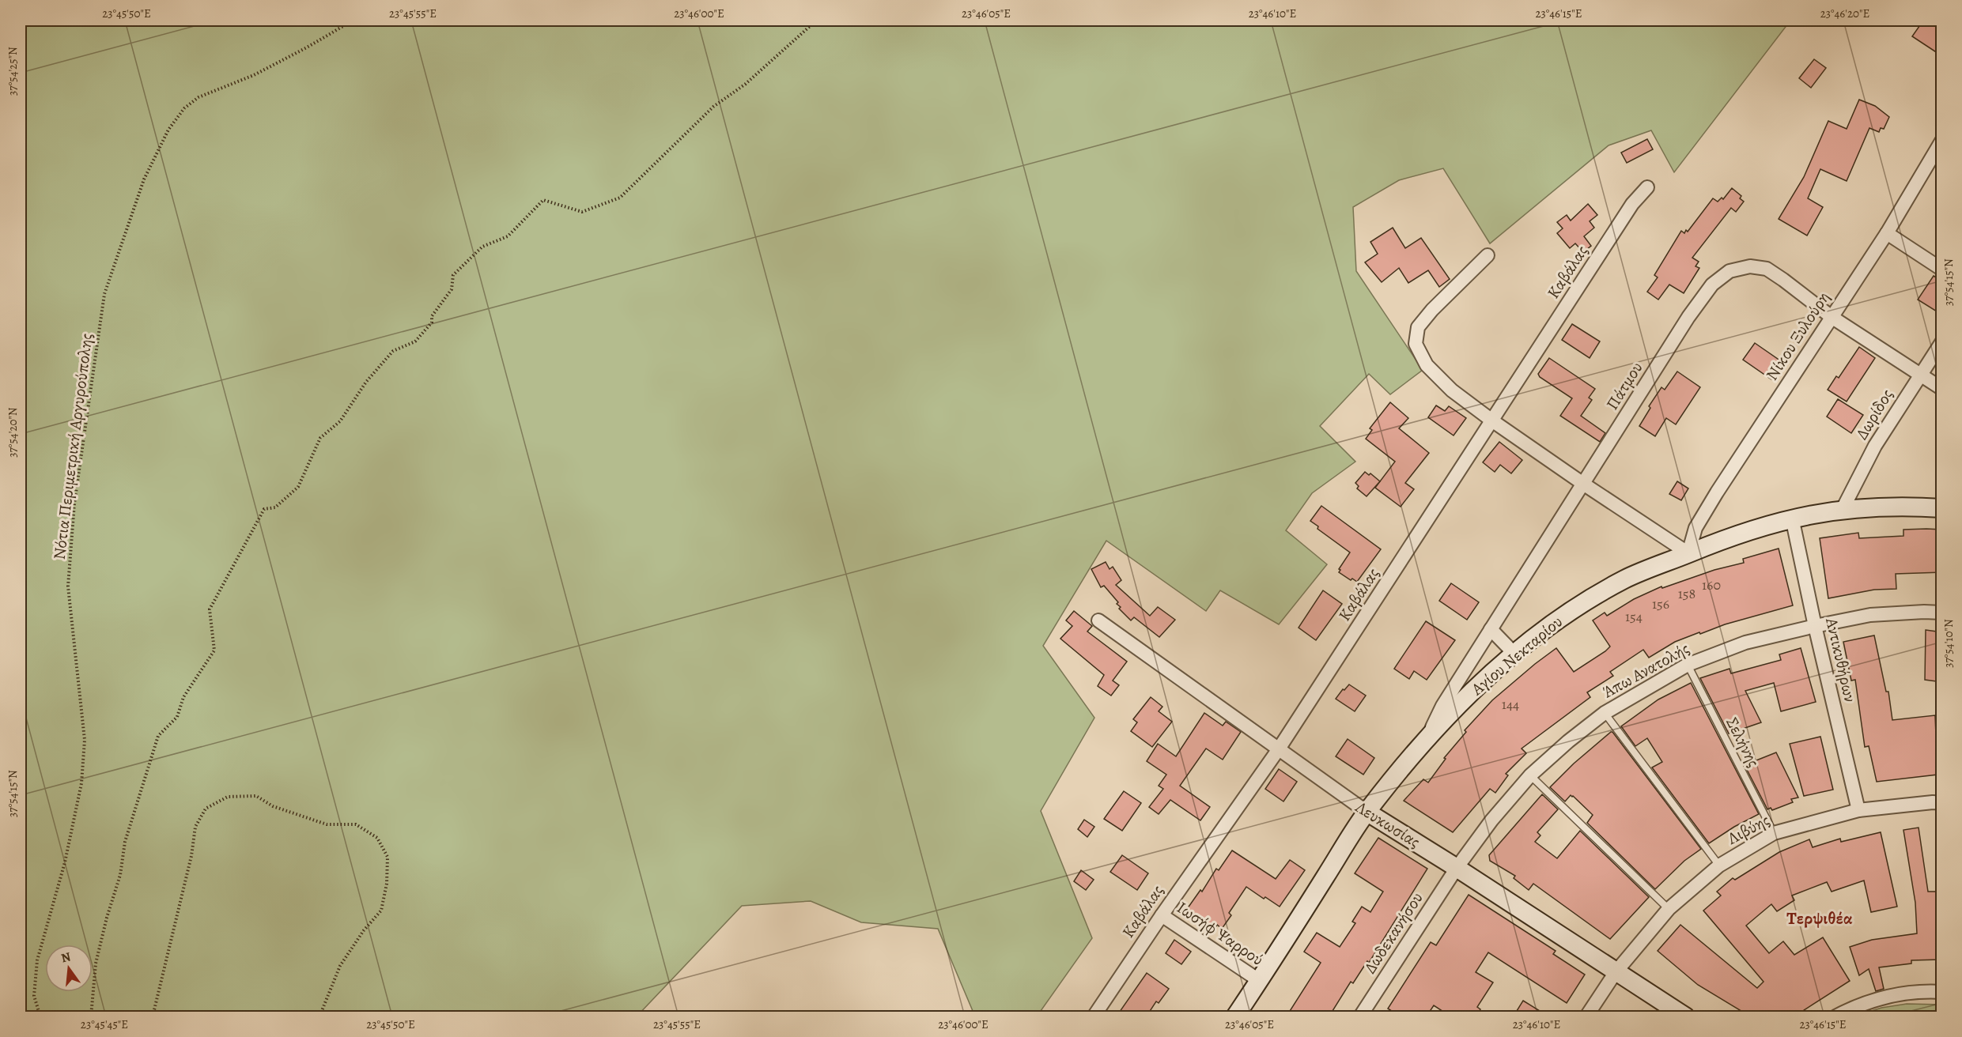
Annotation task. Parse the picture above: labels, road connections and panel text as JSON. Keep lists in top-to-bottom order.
{
  "streets": {
    "street": [
      "Καβάλας",
      "Νίκου Ξυλούρη",
      "Πάτμου",
      "Δωρίδος",
      "Αγίου Νεκταρίου",
      "Αντικυθήρων",
      "Άπω Ανατολής",
      "Λευκωσίας",
      "Λιβύης",
      "Δωδεκανήσου",
      "Ιωσήφ Ψαρρού"
    ],
    "lane": ["Σελήνης"],
    "path": ["Νότια Περιμετρική Αργυρούπολης"]
  },
  "crossings": [
    ["Καβάλας", "Λευκωσίας"],
    ["Καβάλας", "Ιωσήφ Ψαρρού"],
    ["Νίκου Ξυλούρη", "Πάτμου"],
    ["Νίκου Ξυλούρη", "Αγίου Νεκταρίου"],
    ["Πάτμου", "Δωρίδος"],
    ["Πάτμου", "Αγίου Νεκταρίου"],
    ["Δωρίδος", "Αγίου Νεκταρίου"],
    ["Αγίου Νεκταρίου", "Αντικυθήρων"],
    ["Αγίου Νεκταρίου", "Λευκωσίας"],
    ["Αγίου Νεκταρίου", "Ιωσήφ Ψαρρού"],
    ["Αντικυθήρων", "Άπω Ανατολής"],
    ["Αντικυθήρων", "Λιβύης"],
    ["Άπω Ανατολής", "Σελήνης"],
    ["Άπω Ανατολής", "Λευκωσίας"],
    ["Άπω Ανατολής", "Δωδεκανήσου"],
    ["Σελήνης", "Λιβύης"],
    ["Λευκωσίας", "Λιβύης"],
    ["Λευκωσίας", "Δωδεκανήσου"]
  ],
  "districts": ["Τερψιθέα"],
  "house_numbers": [
    "160",
    "158",
    "156",
    "154",
    "144"
  ],
  "north": "top",
  "coordinates": [
    "23°45'50\"E",
    "23°45'55\"E",
    "23°46'00\"E",
    "23°46'05\"E",
    "23°46'10\"E",
    "23°46'15\"E",
    "23°46'20\"E",
    "37°54'25\"N",
    "37°54'15\"N",
    "37°54'20\"N",
    "37°54'10\"N",
    "23°45'45\"E"
  ]
}
